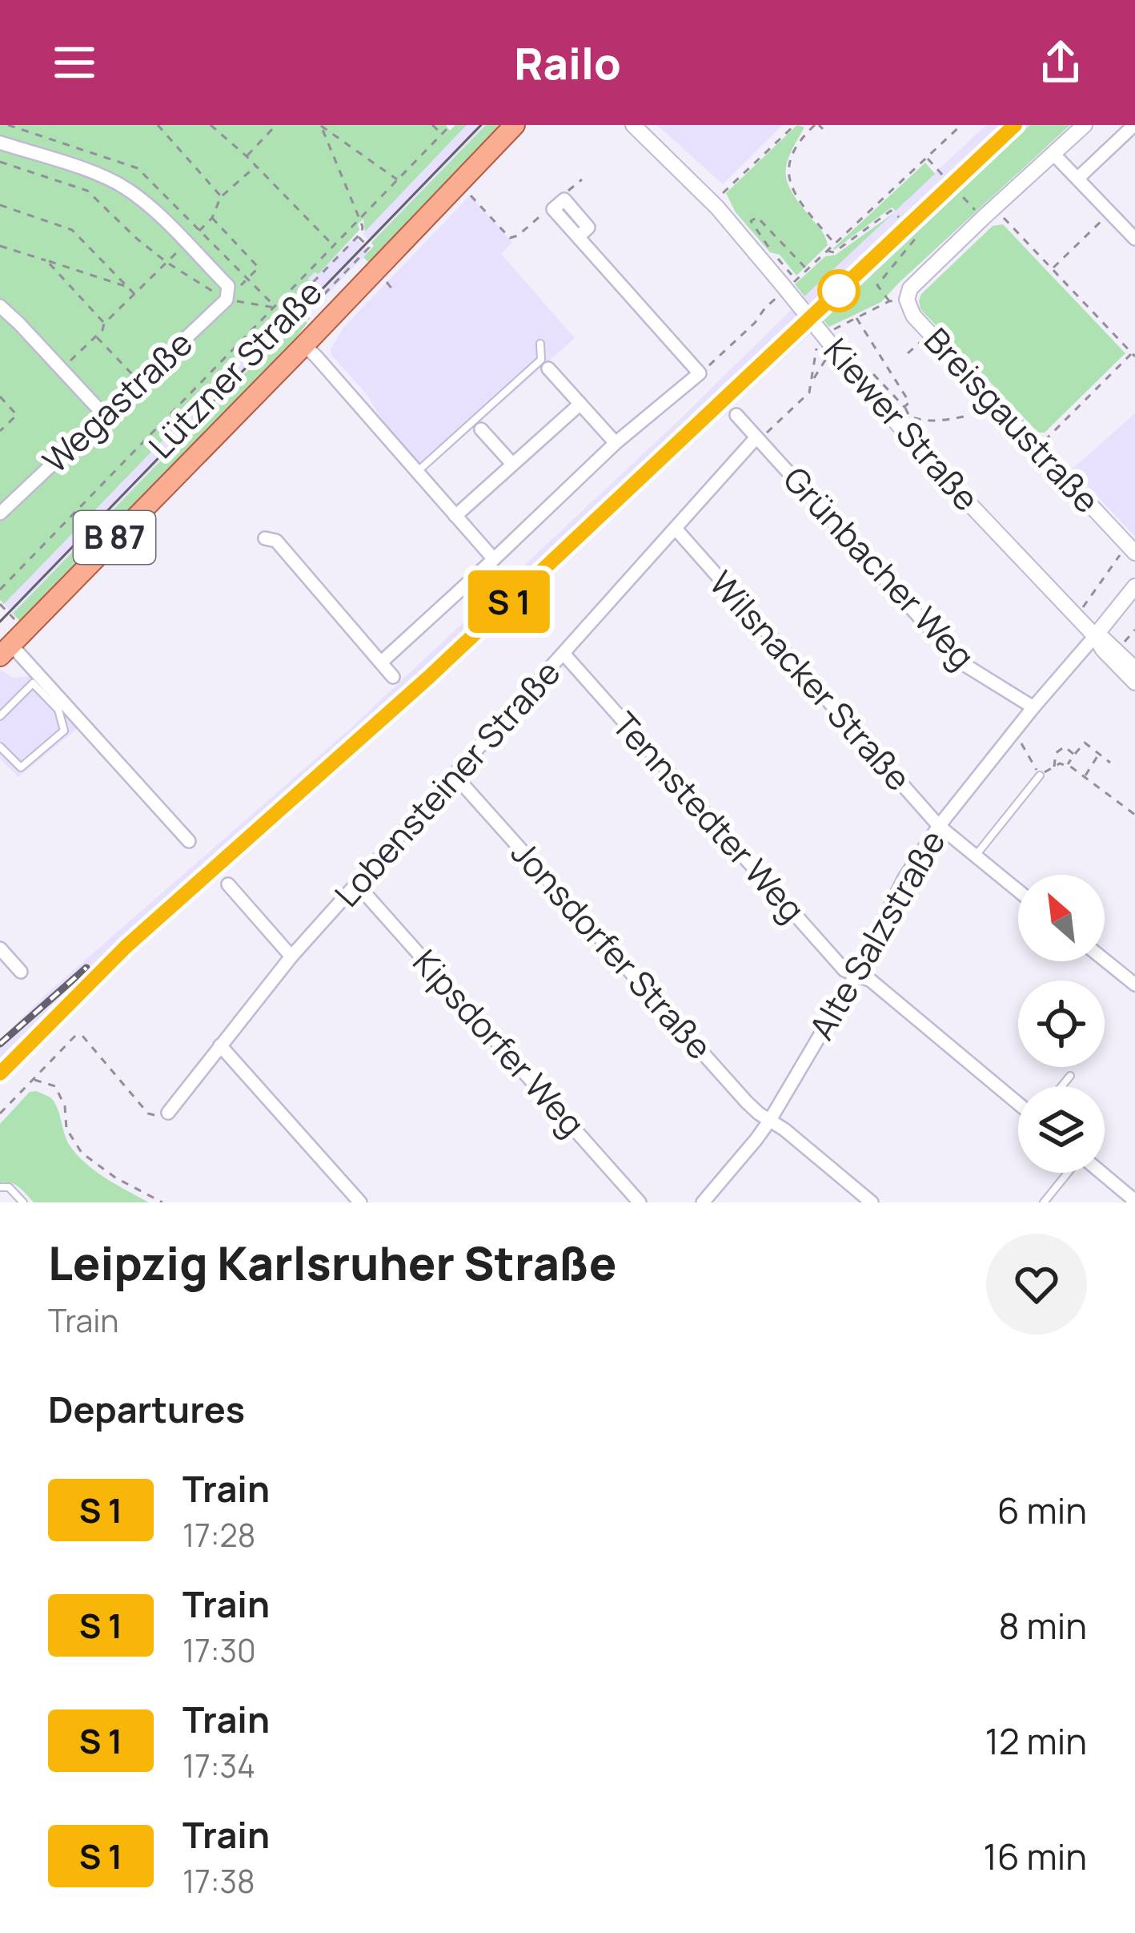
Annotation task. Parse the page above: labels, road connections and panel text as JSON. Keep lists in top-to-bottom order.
{
  "streets": {
    "main road": ["Lützner Straße", "B 87"],
    "street": [
      "Wegastraße",
      "Breisgaustraße",
      "Kiewer Straße",
      "Grünbacher Weg",
      "Wilsnacker Straße",
      "Lobensteiner Straße",
      "Tennstedter Weg",
      "Alte Salzstraße",
      "Jonsdorfer Straße",
      "Kipsdorfer Weg"
    ]
  },
  "crossings": [
    ["Kiewer Straße", "Alte Salzstraße"],
    ["Grünbacher Weg", "Lobensteiner Straße"],
    ["Grünbacher Weg", "Alte Salzstraße"],
    ["Wilsnacker Straße", "Lobensteiner Straße"],
    ["Wilsnacker Straße", "Alte Salzstraße"],
    ["Lobensteiner Straße", "Tennstedter Weg"],
    ["Lobensteiner Straße", "Jonsdorfer Straße"],
    ["Lobensteiner Straße", "Kipsdorfer Weg"],
    ["Tennstedter Weg", "Alte Salzstraße"],
    ["Alte Salzstraße", "Jonsdorfer Straße"]
  ],
  "north": "top left",
  "page": {
    "header": "Railo",
    "on_map": "S 1",
    "heading": [
      ["Leipzig Karlsruher Straße", "Train"],
      "Departures"
    ],
    "list": [
      {
        "mark": "S 1",
        "name": "Train",
        "note": "17:28",
        "value": "6 min"
      },
      {
        "mark": "S 1",
        "name": "Train",
        "note": "17:30",
        "value": "8 min"
      },
      {
        "mark": "S 1",
        "name": "Train",
        "note": "17:34",
        "value": "12 min"
      },
      {
        "mark": "S 1",
        "name": "Train",
        "note": "17:38",
        "value": "16 min"
      }
    ]
  }
}
